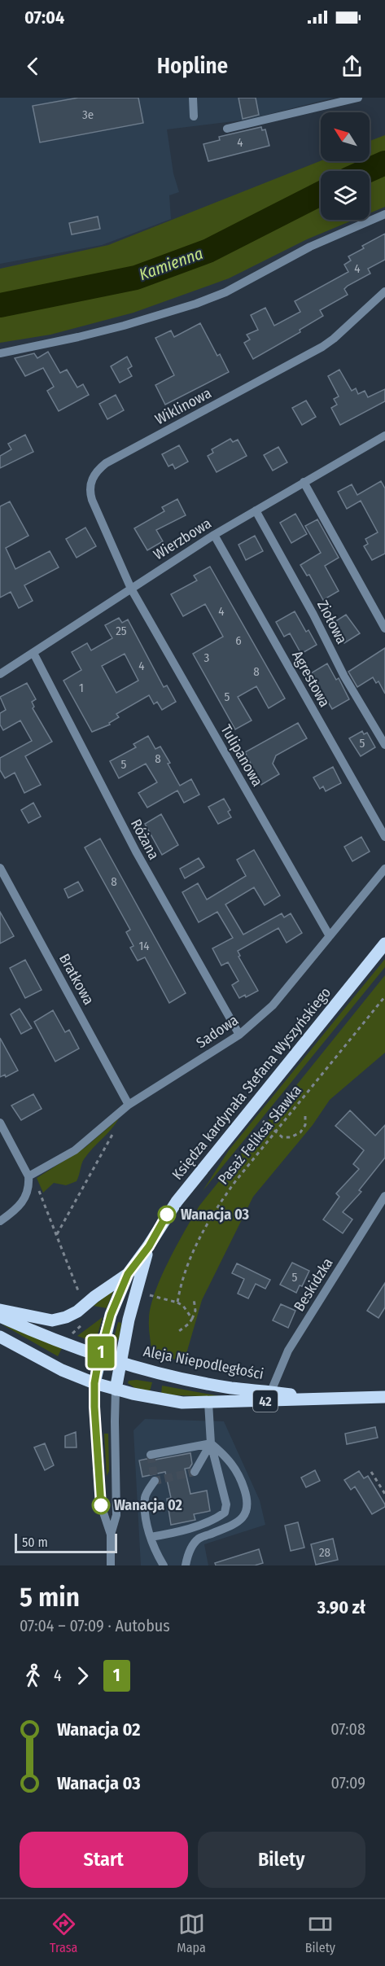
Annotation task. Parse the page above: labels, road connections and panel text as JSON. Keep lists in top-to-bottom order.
{
  "streets": {
    "main road": ["Księdza kardynała Stefana Wyszyńskiego", "Aleja Niepodległości", "42"],
    "street": [
      "Wiklinowa",
      "Wierzbowa",
      "Ziołowa",
      "Agrestowa",
      "Tulipanowa",
      "Różana",
      "Bratkowa",
      "Sadowa",
      "Beskidzka"
    ],
    "path": ["Pasaż Feliksa Sławka"]
  },
  "crossings": [
    ["Wiklinowa", "Wierzbowa"],
    ["Wiklinowa", "Tulipanowa"],
    ["Wierzbowa", "Ziołowa"],
    ["Wierzbowa", "Agrestowa"],
    ["Wierzbowa", "Tulipanowa"],
    ["Wierzbowa", "Różana"],
    ["Tulipanowa", "Sadowa"],
    ["Różana", "Sadowa"],
    ["Bratkowa", "Sadowa"],
    ["Księdza kardynała Stefana Wyszyńskiego", "Aleja Niepodległości"],
    ["Beskidzka", "Aleja Niepodległości"]
  ],
  "water": ["Kamienna"],
  "places": ["Wanacja 03", "Wanacja 02"],
  "lines": ["bus line 1"],
  "house_numbers": [
    "3e",
    "4",
    "4",
    "4",
    "25",
    "6",
    "3",
    "4",
    "8",
    "1",
    "5",
    "5",
    "8",
    "5",
    "8",
    "14",
    "5",
    "28"
  ],
  "scale_bar": "50 m",
  "north": "top left",
  "page": {
    "status": "07:04",
    "header": "Hopline",
    "on_map": "1",
    "scale": "50 m",
    "heading": ["5 min", "07:04 – 07:09 · Autobus", "3.90 zł"],
    "legs": ["4", "1"],
    "list": [
      {
        "name": "Wanacja 02",
        "value": "07:08"
      },
      {
        "name": "Wanacja 03",
        "value": "07:09"
      }
    ],
    "buttons": ["Start", "Bilety"],
    "tabs": ["Trasa", "Mapa", "Bilety"]
  }
}
